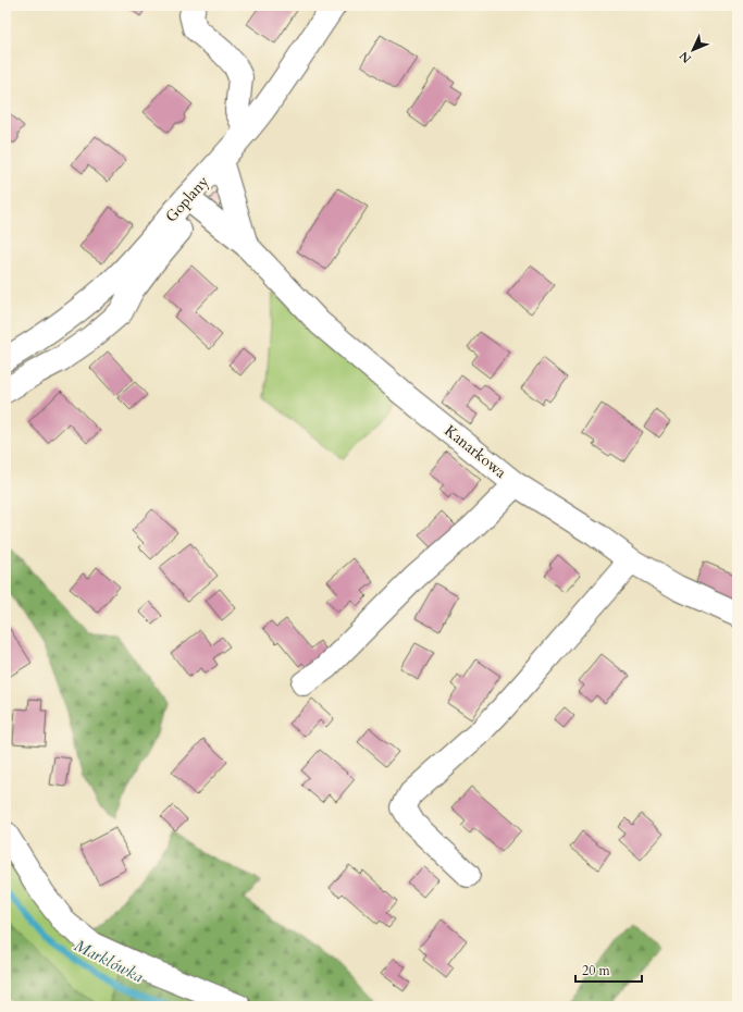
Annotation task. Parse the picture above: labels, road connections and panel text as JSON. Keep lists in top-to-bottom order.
{
  "streets": {
    "street": ["Goplany", "Kanarkowa"]
  },
  "crossings": [
    ["Goplany", "Kanarkowa"]
  ],
  "water": ["Marklówka"],
  "scale_bar": "20 m",
  "north": "bottom left"
}
